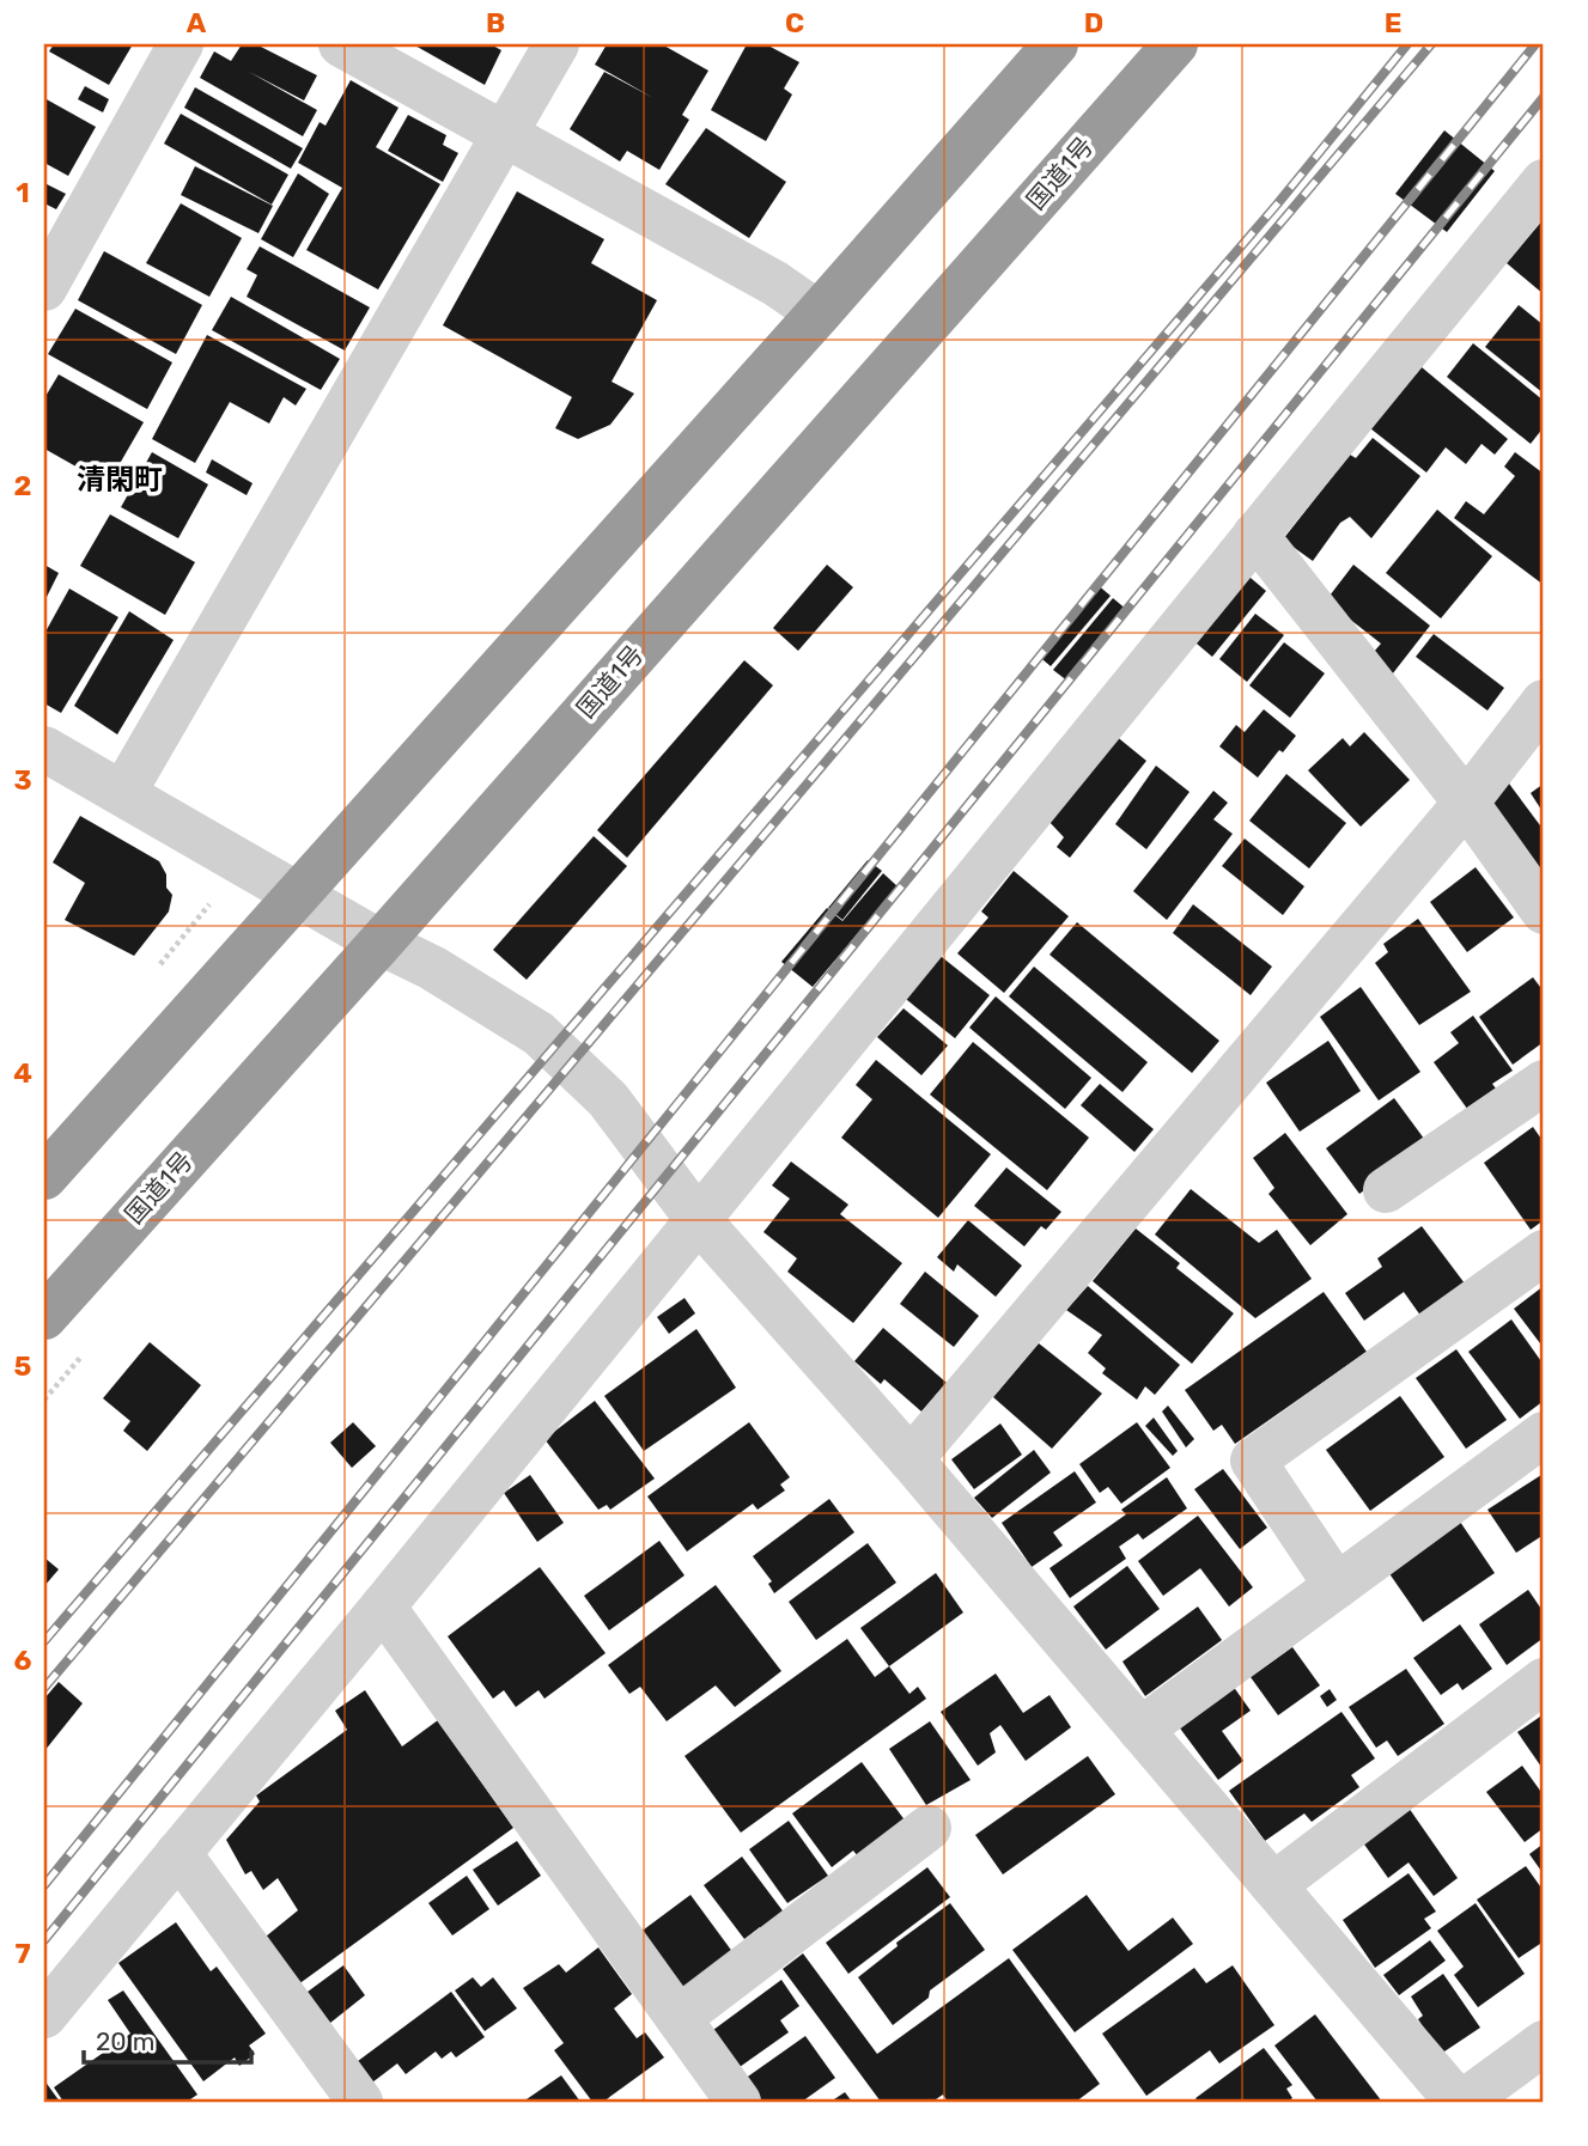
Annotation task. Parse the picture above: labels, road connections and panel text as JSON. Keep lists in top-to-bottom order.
{
  "streets": {
    "highway": ["国道1号"]
  },
  "districts": ["清閑町"],
  "scale_bar": "20 m",
  "grid": {
    "columns": [
      "A",
      "B",
      "C",
      "D",
      "E"
    ],
    "rows": [
      "1",
      "2",
      "3",
      "4",
      "5",
      "6",
      "7"
    ]
  }
}
